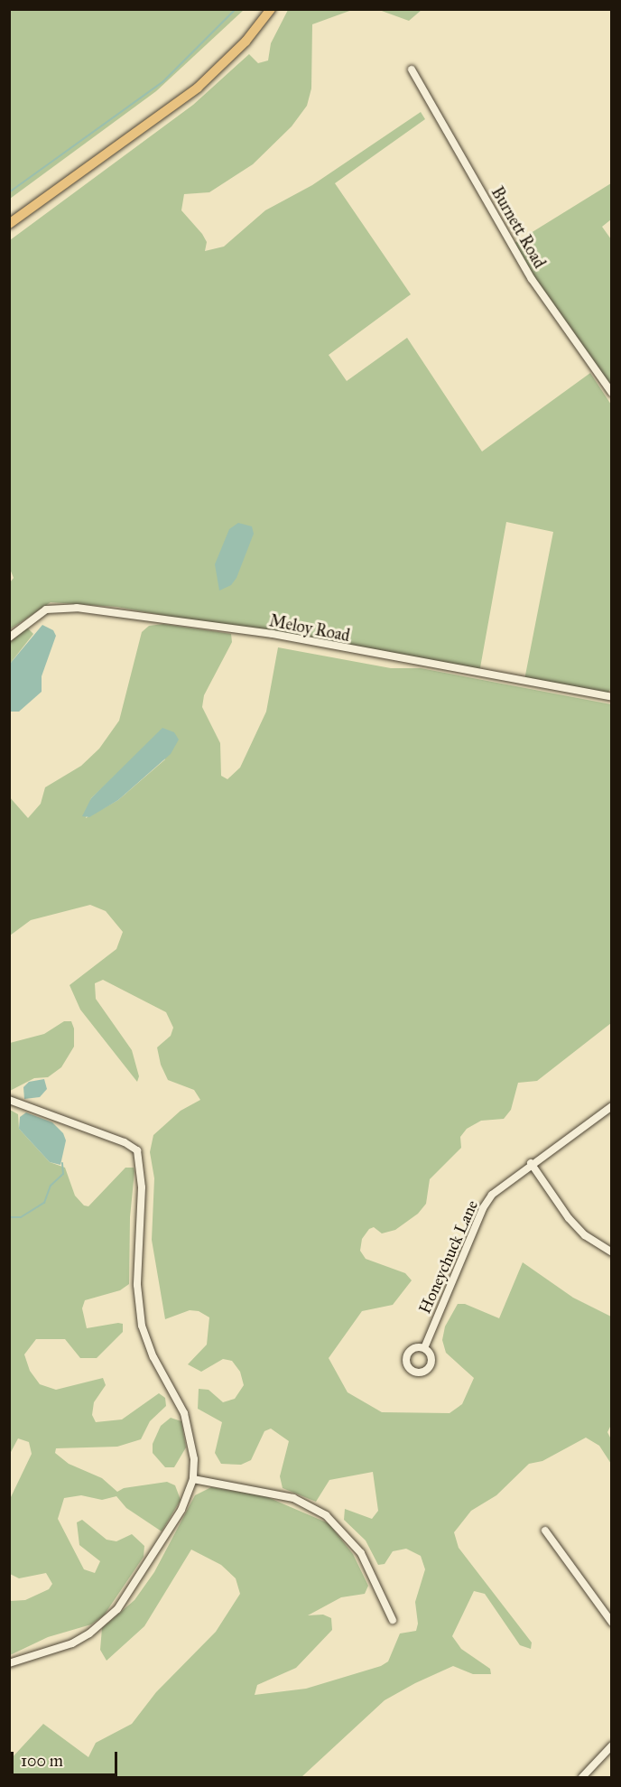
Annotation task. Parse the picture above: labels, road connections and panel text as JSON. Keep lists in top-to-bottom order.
{
  "streets": {
    "street": ["Burnett Road", "Meloy Road", "Honeychuck Lane"]
  },
  "scale_bar": "100 m"
}
